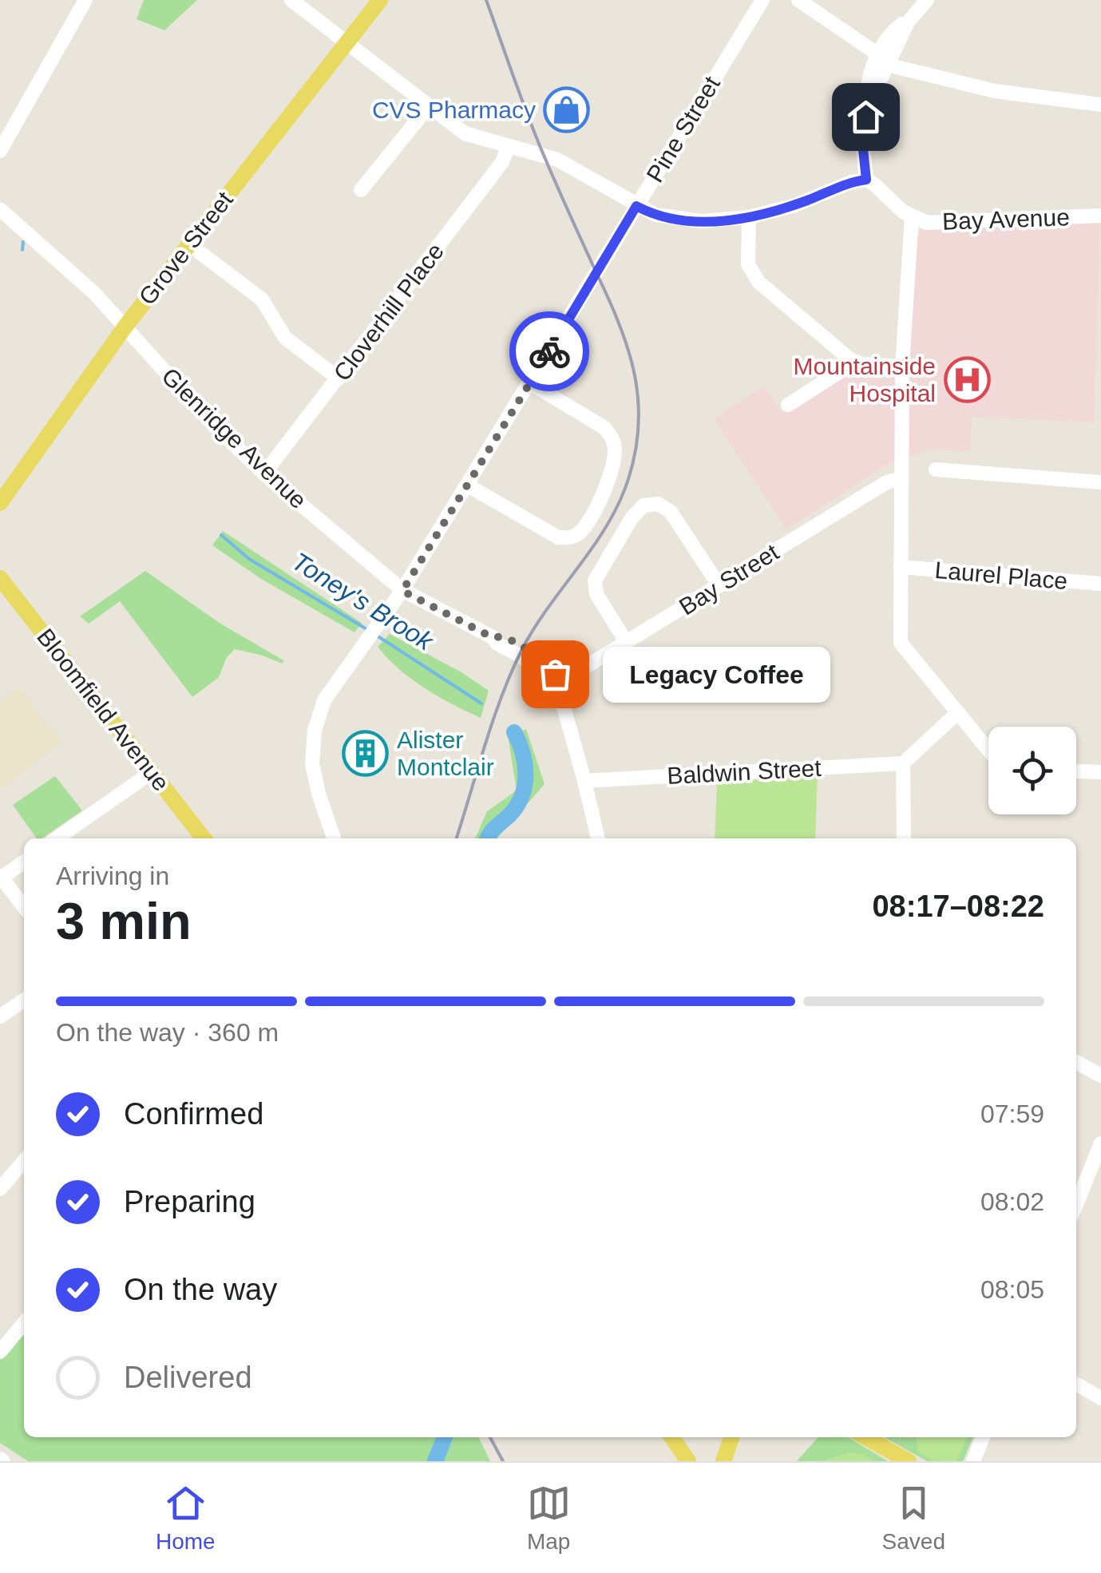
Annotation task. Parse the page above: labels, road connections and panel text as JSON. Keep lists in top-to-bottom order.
{
  "streets": {
    "main road": ["Grove Street", "Bloomfield Avenue"],
    "street": [
      "Pine Street",
      "Bay Avenue",
      "Cloverhill Place",
      "Glenridge Avenue",
      "Laurel Place",
      "Bay Street",
      "Baldwin Street"
    ]
  },
  "crossings": [
    ["Pine Street", "Glenridge Avenue"],
    ["Grove Street", "Glenridge Avenue"],
    ["Cloverhill Place", "Glenridge Avenue"],
    ["Glenridge Avenue", "Bay Street"]
  ],
  "water": ["Toney's Brook"],
  "places": {
    "shop": ["CVS Pharmacy"],
    "hospital": ["Mountainside Hospital"],
    "other": ["Legacy Coffee"],
    "building": ["Alister Montclair"]
  },
  "page": {
    "bubble": "Legacy Coffee",
    "heading": ["3 min", "Arriving in", "08:17–08:22"],
    "bar": "On the way · 360 m",
    "list": [
      ["Confirmed", "07:59"],
      ["Preparing", "08:02"],
      ["On the way", "08:05"],
      "Delivered"
    ],
    "tabs": ["Home", "Map", "Saved"]
  }
}
